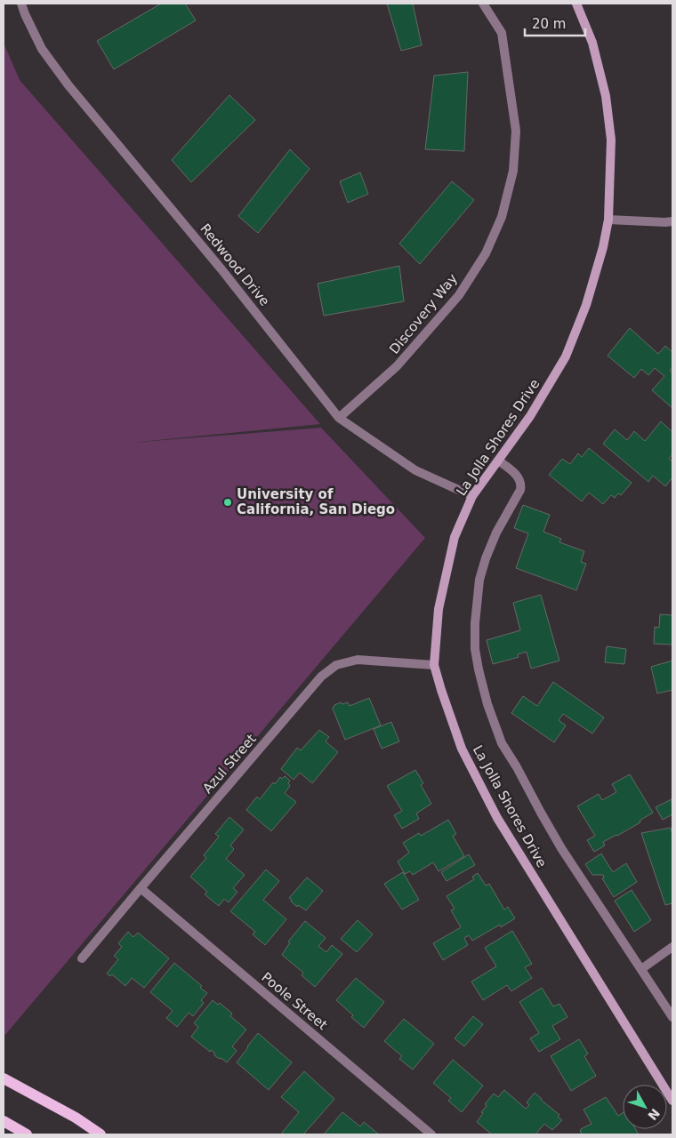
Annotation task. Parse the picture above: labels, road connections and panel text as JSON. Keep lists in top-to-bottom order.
{
  "streets": {
    "main road": ["La Jolla Shores Drive"],
    "street": [
      "Redwood Drive",
      "Discovery Way",
      "Azul Street",
      "Poole Street"
    ]
  },
  "crossings": [
    ["Redwood Drive", "Discovery Way"],
    ["Redwood Drive", "La Jolla Shores Drive"],
    ["La Jolla Shores Drive", "Azul Street"],
    ["Azul Street", "Poole Street"]
  ],
  "places": ["University of California, San Diego"],
  "scale_bar": "20 m",
  "north": "bottom right"
}
